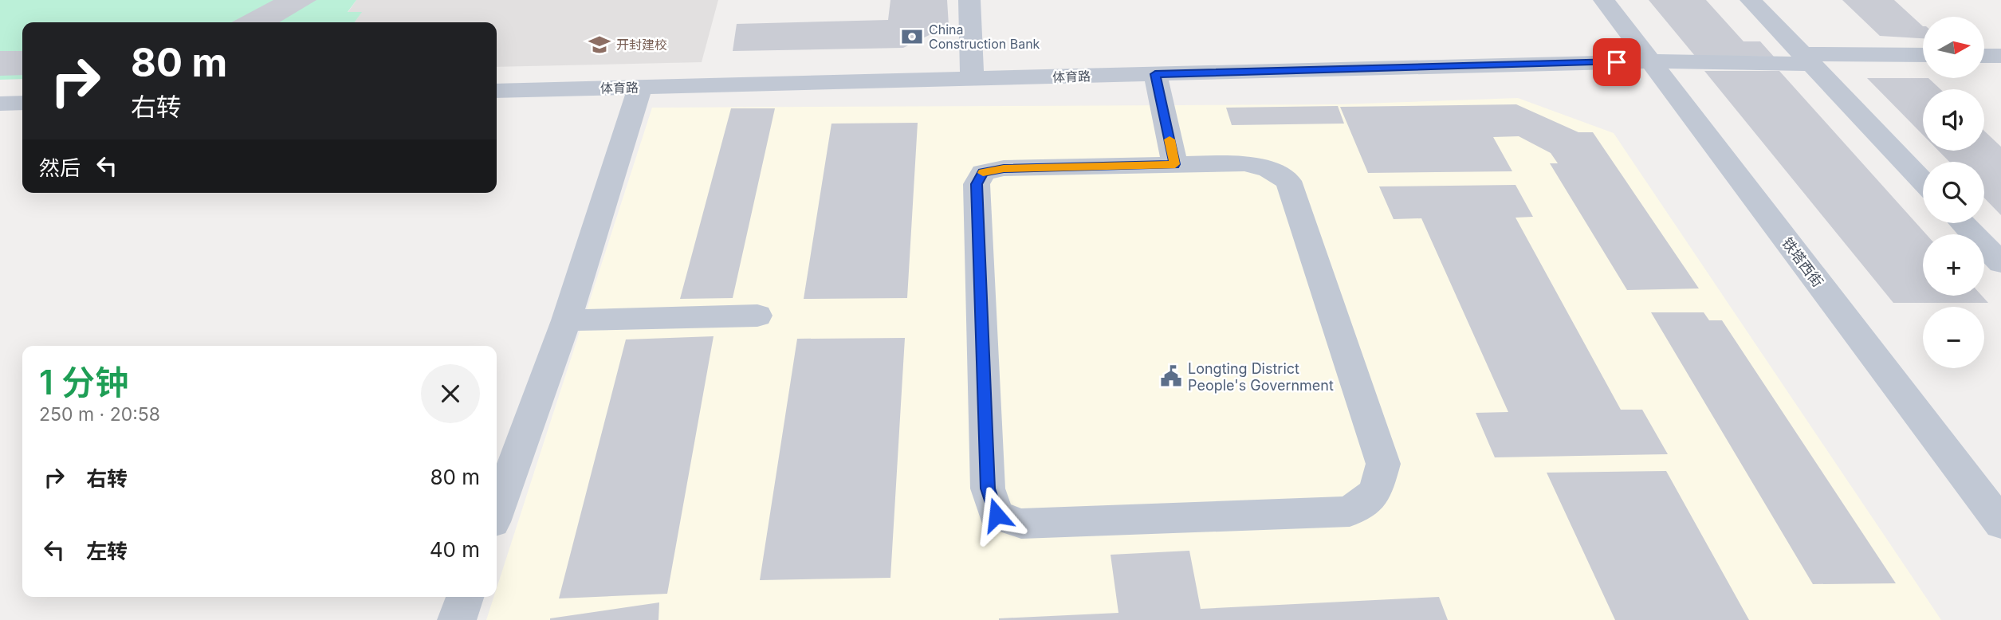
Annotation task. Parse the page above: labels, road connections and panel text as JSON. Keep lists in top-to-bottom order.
{
  "streets": {
    "street": ["体育路", "铁塔西街"]
  },
  "crossings": [
    ["体育路", "铁塔西街"]
  ],
  "places": {
    "bank": ["China Construction Bank"],
    "school or university": ["开封建校"],
    "public building": ["Longting District People's Government"]
  },
  "north": "right",
  "page": {
    "map_buttons": ["+", "−"],
    "turn": ["80 m", "右转"],
    "then": "然后",
    "heading": ["1 分钟", "250 m · 20:58"],
    "list": [
      {
        "name": "右转",
        "value": "80 m"
      },
      {
        "name": "左转",
        "value": "40 m"
      }
    ]
  }
}
